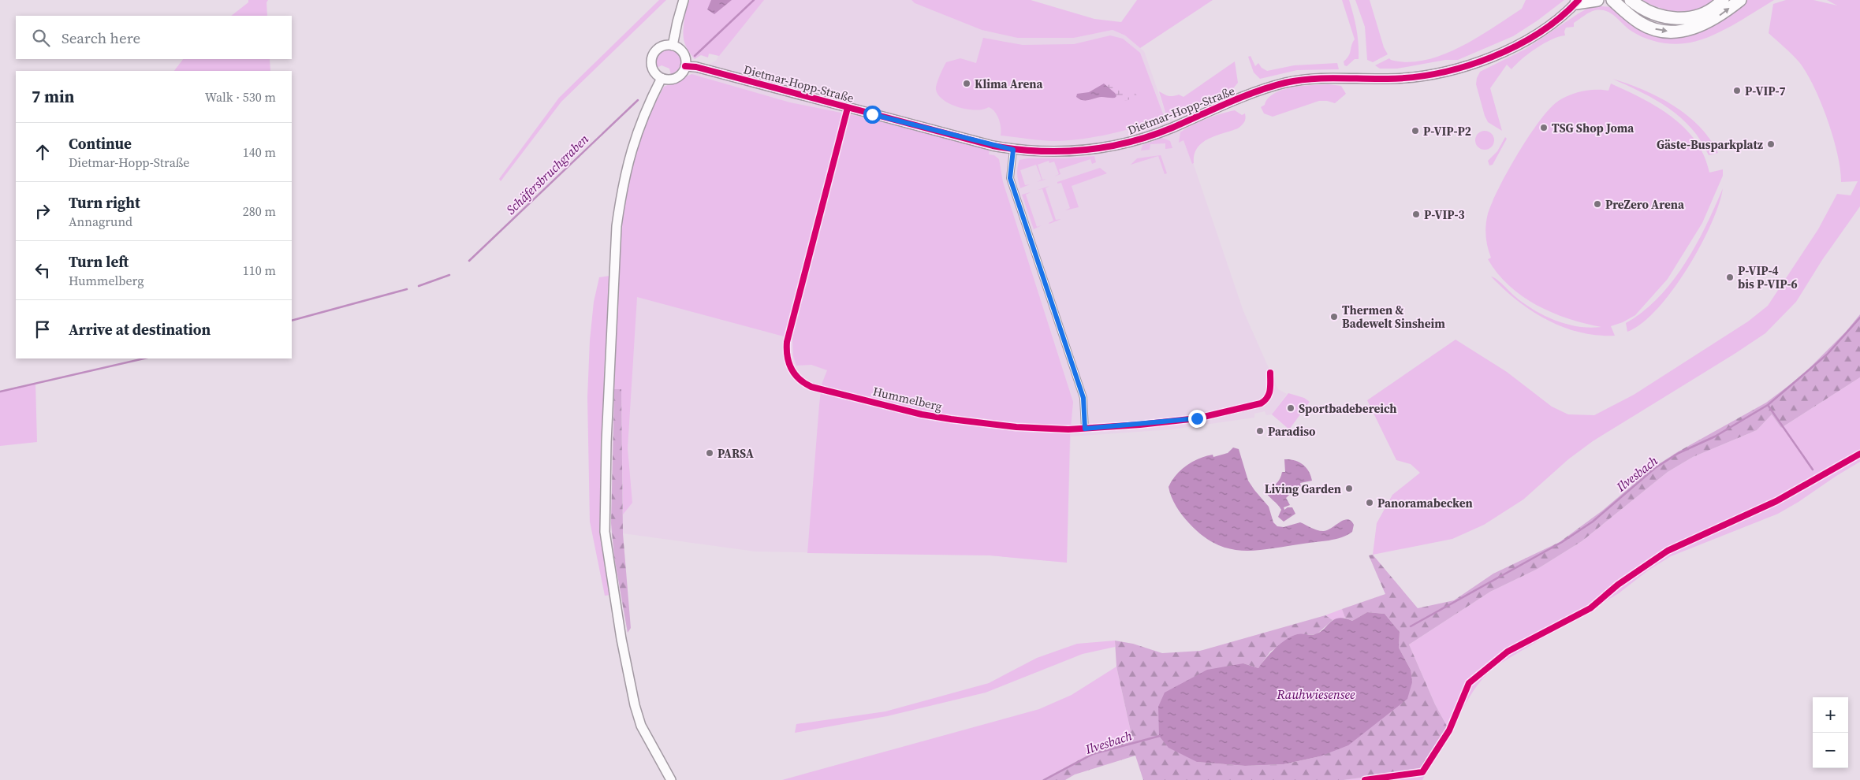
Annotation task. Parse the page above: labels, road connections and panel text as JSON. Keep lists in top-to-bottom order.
{
  "streets": {
    "street": ["Dietmar-Hopp-Straße", "Hummelberg"]
  },
  "crossings": [
    ["Dietmar-Hopp-Straße", "Hummelberg"]
  ],
  "water": ["Schäfersbruchgraben", "Ilvesbach", "Rauhwiesensee"],
  "places": [
    "Klima Arena",
    "P-VIP-7",
    "TSG Shop Joma",
    "P-VIP-P2",
    "Gäste-Busparkplatz",
    "PreZero Arena",
    "P-VIP-3",
    "P-VIP-4 bis P-VIP-6",
    "Thermen & Badewelt Sinsheim",
    "Sportbadebereich",
    "Paradiso",
    "PARSA",
    "Living Garden",
    "Panoramabecken"
  ],
  "page": {
    "search": "Search here",
    "heading": ["7 min", "Walk · 530 m"],
    "list": [
      ["Continue", "Dietmar-Hopp-Straße", "140 m"],
      ["Turn right", "Annagrund", "280 m"],
      ["Turn left", "Hummelberg", "110 m"],
      "Arrive at destination"
    ],
    "map_buttons": ["+", "−"]
  }
}
